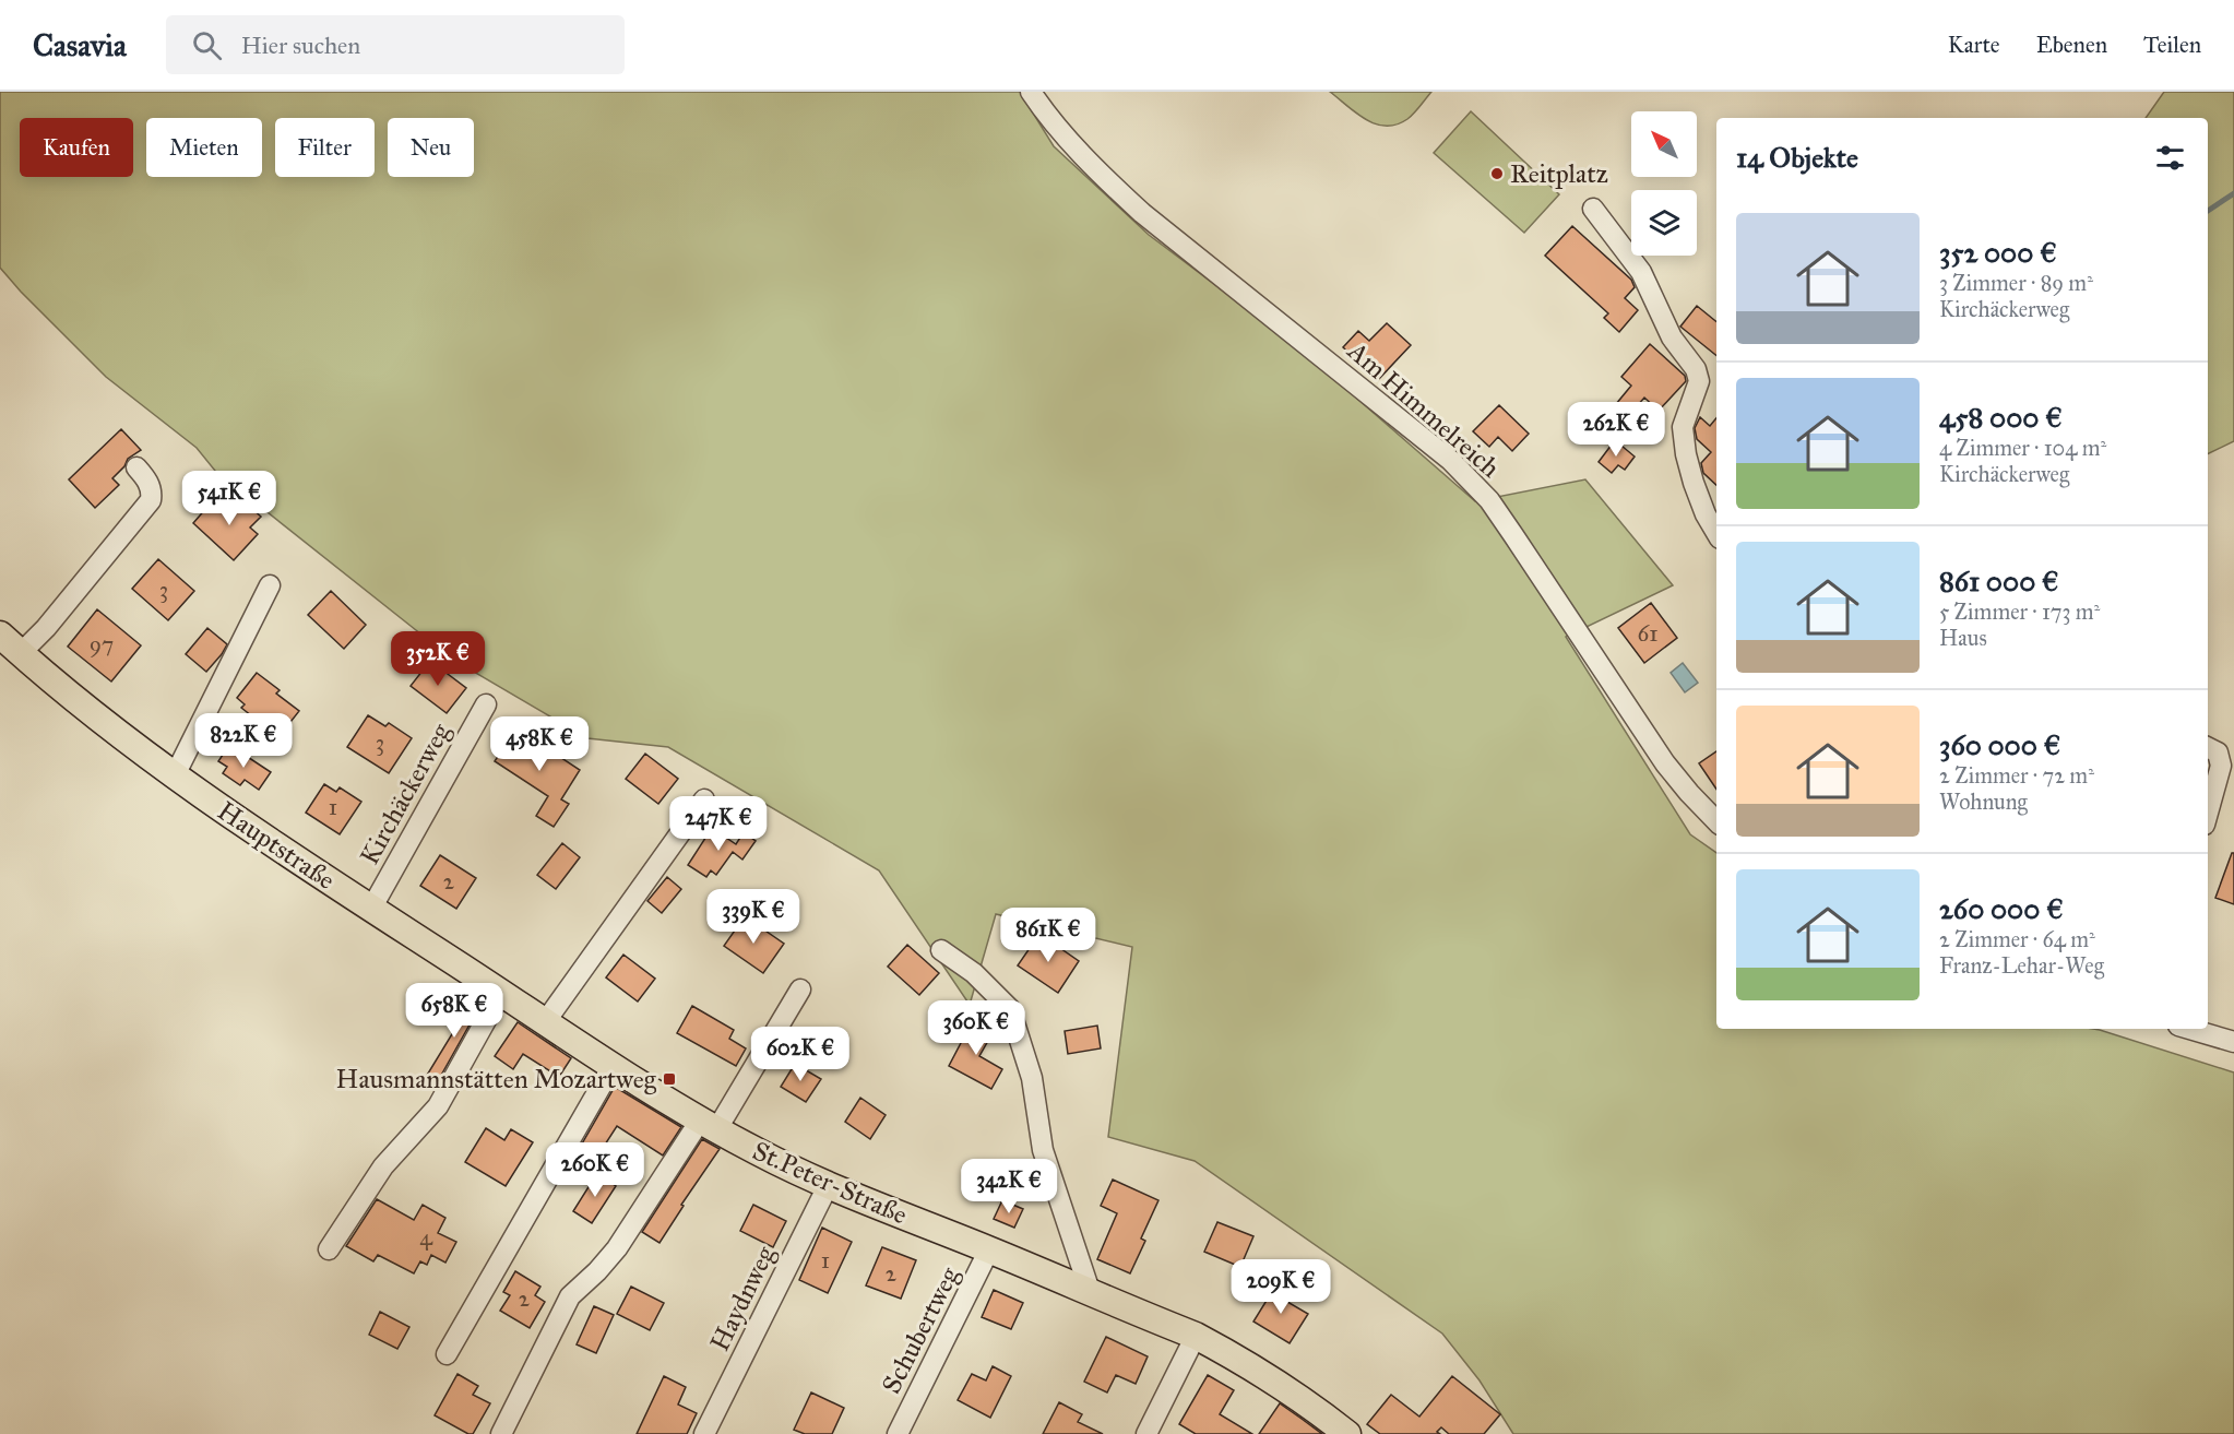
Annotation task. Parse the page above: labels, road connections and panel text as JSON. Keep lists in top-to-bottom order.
{
  "streets": {
    "main road": ["Hauptstraße", "St.Peter-Straße"],
    "street": [
      "Am Himmelreich",
      "Kirchäckerweg",
      "Haydnweg",
      "Schubertweg"
    ]
  },
  "crossings": [
    ["Kirchäckerweg", "Hauptstraße"],
    ["Hauptstraße", "St.Peter-Straße"],
    ["St.Peter-Straße", "Haydnweg"],
    ["St.Peter-Straße", "Schubertweg"]
  ],
  "places": {
    "other": ["Reitplatz"],
    "transit": ["Hausmannstätten Mozartweg"]
  },
  "house_numbers": [
    "3",
    "61",
    "97",
    "3",
    "1",
    "2",
    "4",
    "1",
    "2",
    "2"
  ],
  "north": "top left",
  "page": {
    "header": "Casavia",
    "search": "Hier suchen",
    "nav": ["Karte", "Ebenen", "Teilen"],
    "chip": [
      "Kaufen",
      "Mieten",
      "Filter",
      "Neu"
    ],
    "heading": "14 Objekte",
    "list": [
      {
        "name": "352 000 €",
        "note": "3 Zimmer · 89 m² · Kirchäckerweg"
      },
      {
        "name": "458 000 €",
        "note": "4 Zimmer · 104 m² · Kirchäckerweg"
      },
      {
        "name": "861 000 €",
        "note": "5 Zimmer · 173 m² · Haus"
      },
      {
        "name": "360 000 €",
        "note": "2 Zimmer · 72 m² · Wohnung"
      },
      {
        "name": "260 000 €",
        "note": "2 Zimmer · 64 m² · Franz-Lehar-Weg"
      }
    ],
    "price": [
      "262K €",
      "541K €",
      "352K €",
      "822K €",
      "458K €",
      "247K €",
      "339K €",
      "861K €",
      "658K €",
      "360K €",
      "602K €",
      "260K €",
      "342K €",
      "209K €"
    ]
  }
}
